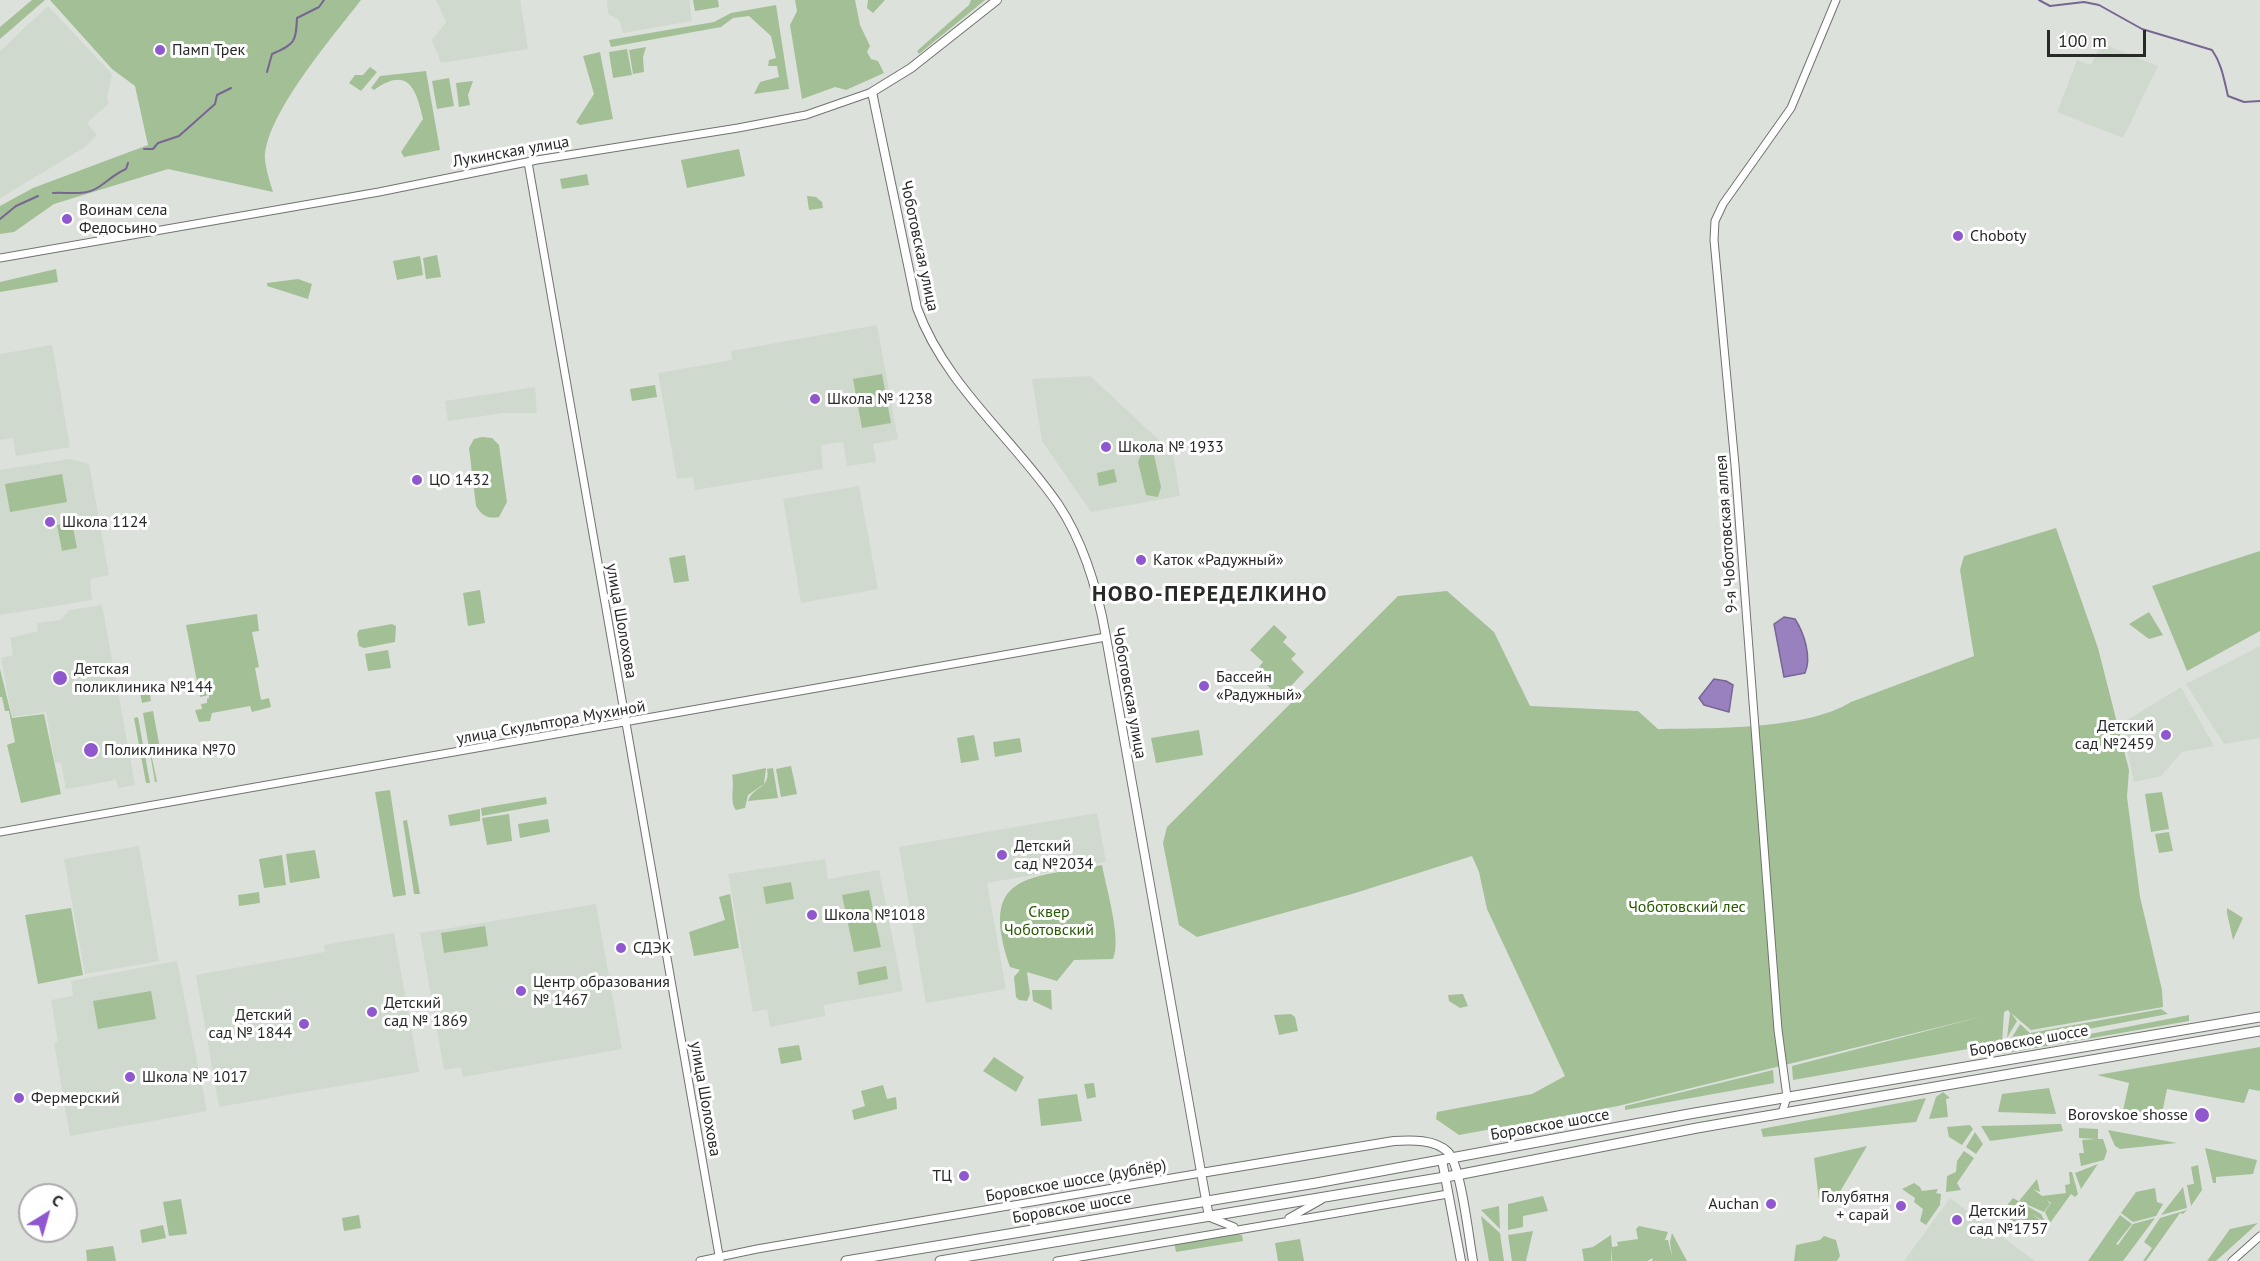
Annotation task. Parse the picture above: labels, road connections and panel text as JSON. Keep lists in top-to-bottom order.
{
  "streets": {
    "main road": [
      "Лукинская улица",
      "Чоботовская улица",
      "Боровское шоссе",
      "Боровское шоссе (дублёр)"
    ],
    "street": ["9-я Чоботовская аллея", "улица Шолохова", "улица Скульптора Мухиной"]
  },
  "crossings": [
    ["Лукинская улица", "Чоботовская улица"],
    ["Лукинская улица", "улица Шолохова"],
    ["Чоботовская улица", "улица Скульптора Мухиной"],
    ["Чоботовская улица", "Боровское шоссе"],
    ["Чоботовская улица", "Боровское шоссе (дублёр)"],
    ["9-я Чоботовская аллея", "Боровское шоссе"],
    ["улица Шолохова", "улица Скульптора Мухиной"],
    ["улица Шолохова", "Боровское шоссе (дублёр)"],
    ["Боровское шоссе", "Боровское шоссе (дублёр)"]
  ],
  "districts": ["НОВО-ПЕРЕДЕЛКИНО"],
  "parks": ["Чоботовский лес", "Сквер Чоботовский"],
  "places": [
    "Памп Трек",
    "Воинам села Федосьино",
    "Choboty",
    "Школа № 1238",
    "Школа № 1933",
    "ЦО 1432",
    "Школа 1124",
    "Каток «Радужный»",
    "Детская поликлиника №144",
    "Бассейн «Радужный»",
    "Детский сад №2459",
    "Поликлиника №70",
    "Детский сад №2034",
    "Школа №1018",
    "СДЭК",
    "Центр образования № 1467",
    "Детский сад № 1869",
    "Детский сад № 1844",
    "Школа № 1017",
    "Фермерский",
    "Borovskoe shosse",
    "ТЦ",
    "Auchan",
    "Голубятня + сарай",
    "Детский сад №1757"
  ],
  "scale_bar": "100 m",
  "north": "top right"
}
